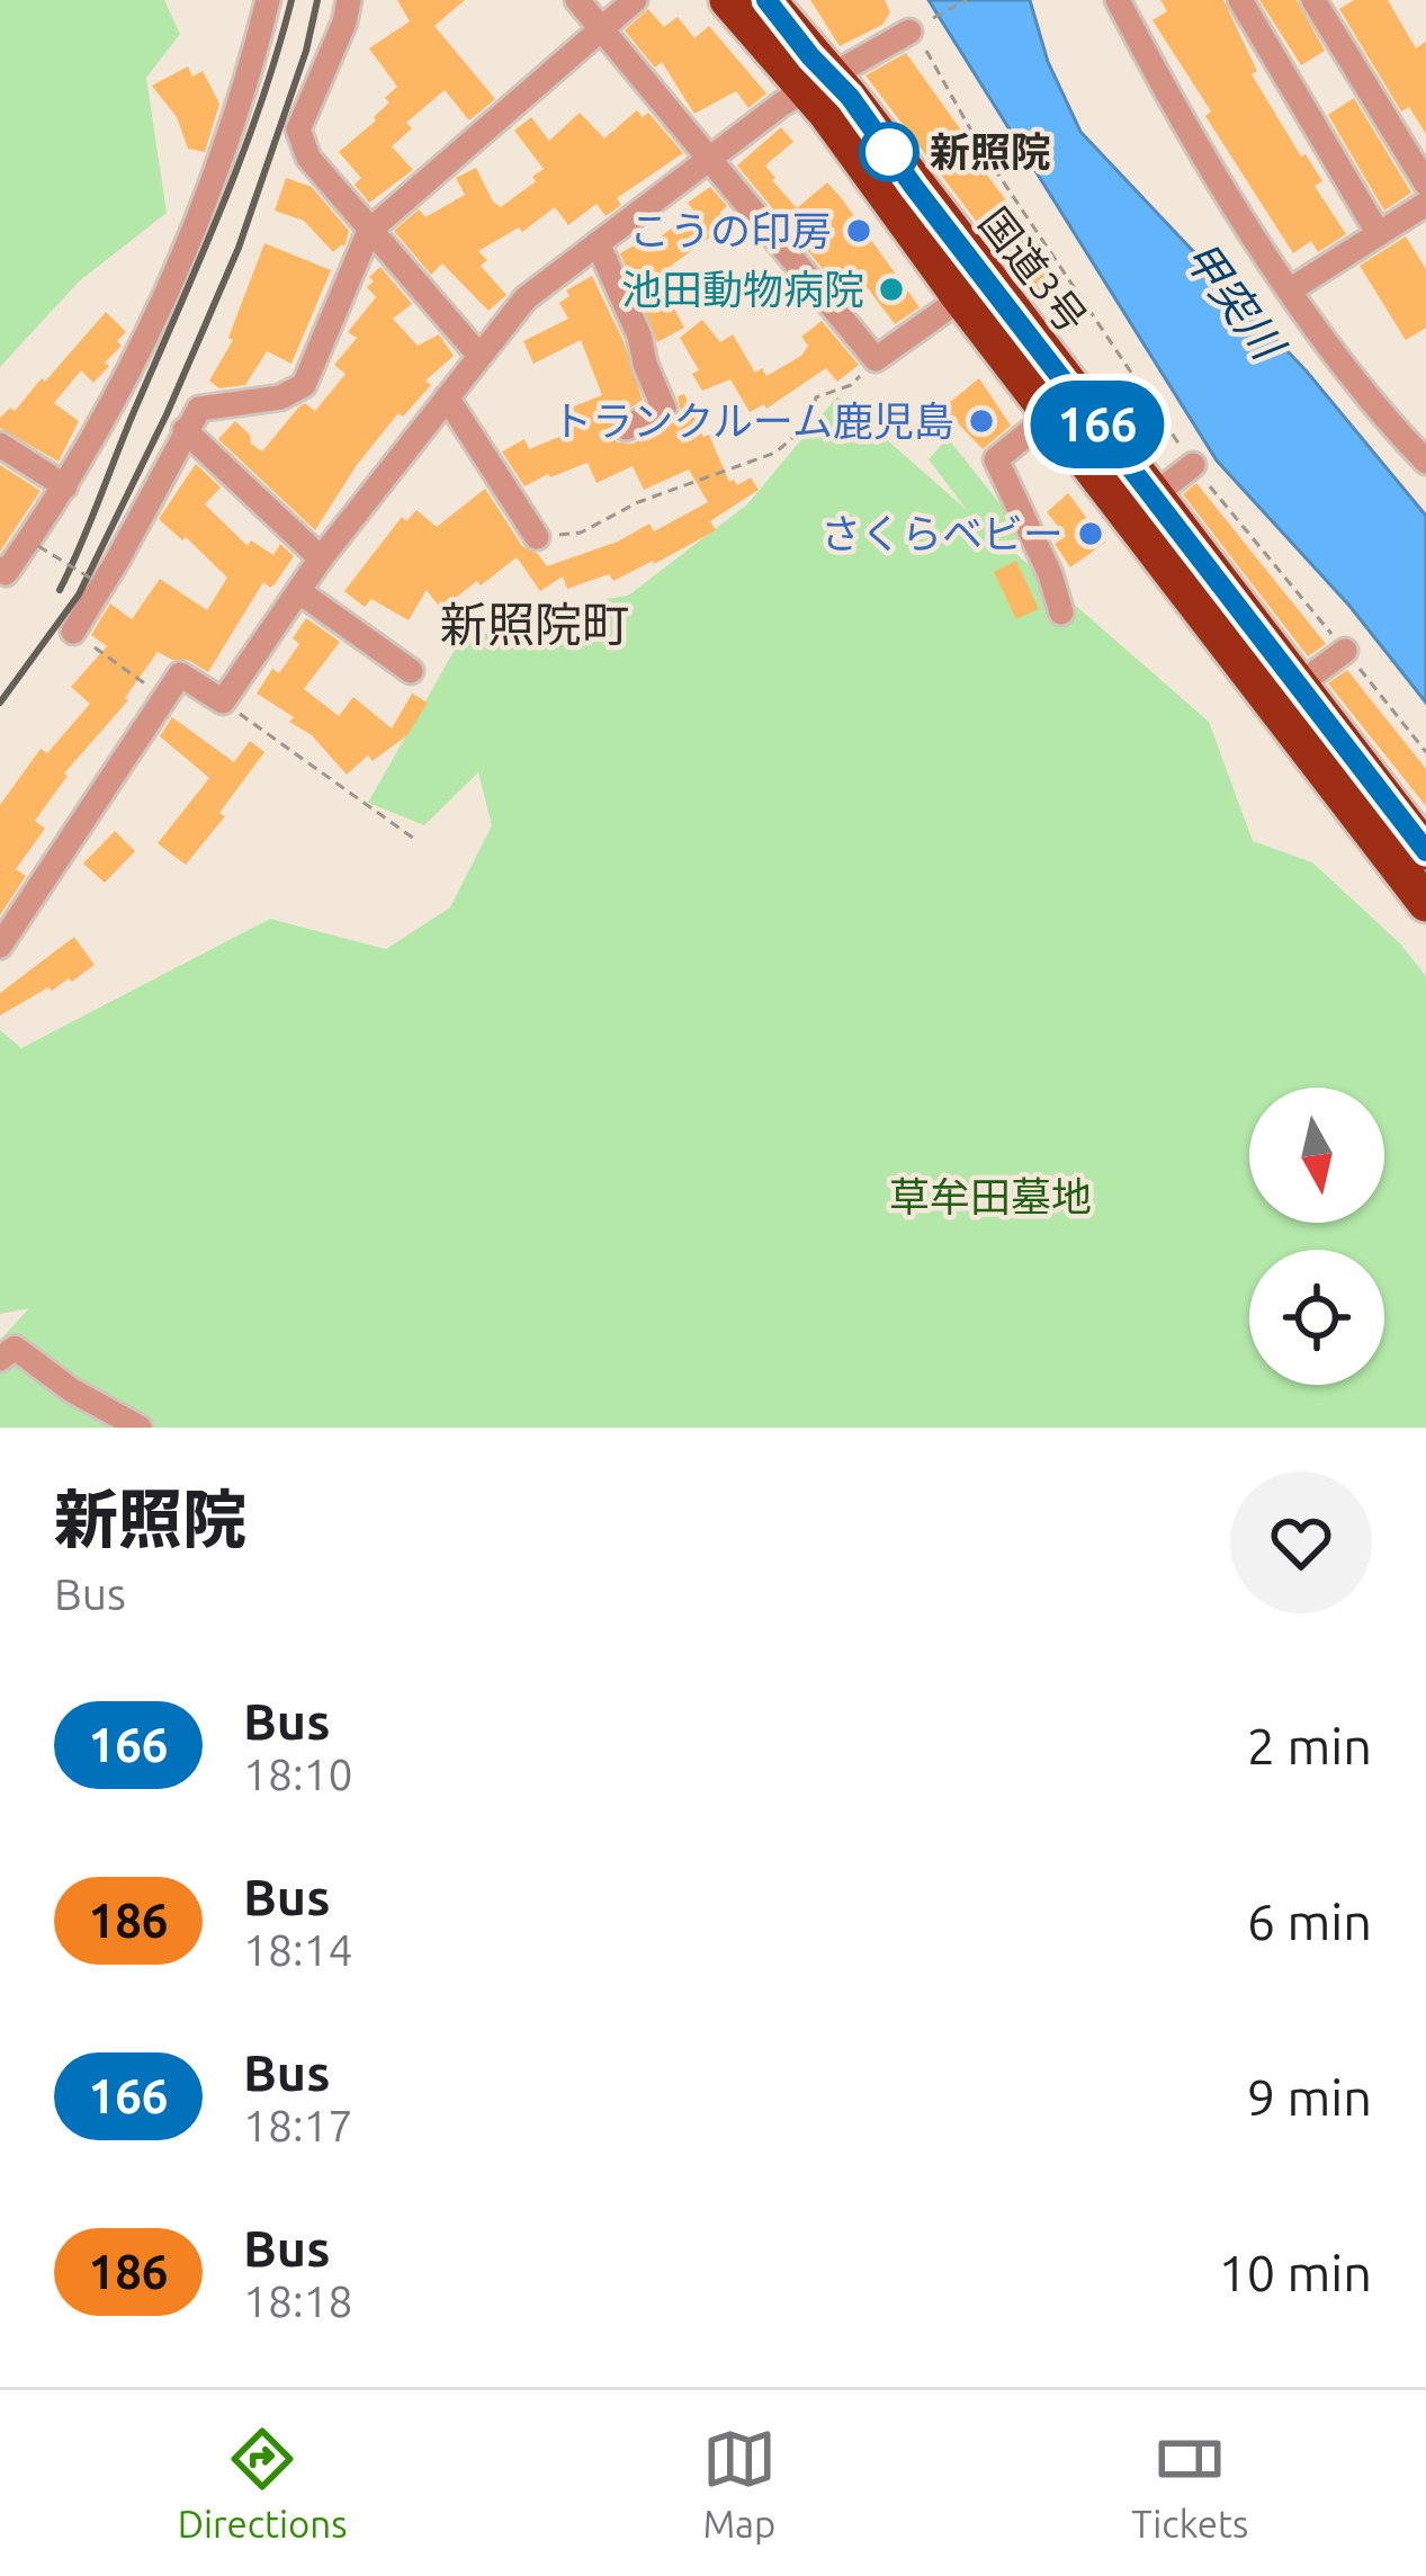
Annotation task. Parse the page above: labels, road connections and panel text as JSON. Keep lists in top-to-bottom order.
{
  "streets": {
    "highway": ["国道3号"]
  },
  "districts": ["新照院町"],
  "water": ["甲突川"],
  "parks": ["草牟田墓地"],
  "places": [
    "新照院",
    "こうの印房",
    "池田動物病院",
    "トランクルーム鹿児島",
    "さくらベビー"
  ],
  "lines": ["bus line 166"],
  "north": "bottom",
  "page": {
    "on_map": "166",
    "heading": ["新照院", "Bus"],
    "list": [
      {
        "mark": "166",
        "name": "Bus",
        "note": "18:10",
        "value": "2 min"
      },
      {
        "mark": "186",
        "name": "Bus",
        "note": "18:14",
        "value": "6 min"
      },
      {
        "mark": "166",
        "name": "Bus",
        "note": "18:17",
        "value": "9 min"
      },
      {
        "mark": "186",
        "name": "Bus",
        "note": "18:18",
        "value": "10 min"
      }
    ],
    "tabs": ["Directions", "Map", "Tickets"]
  }
}
